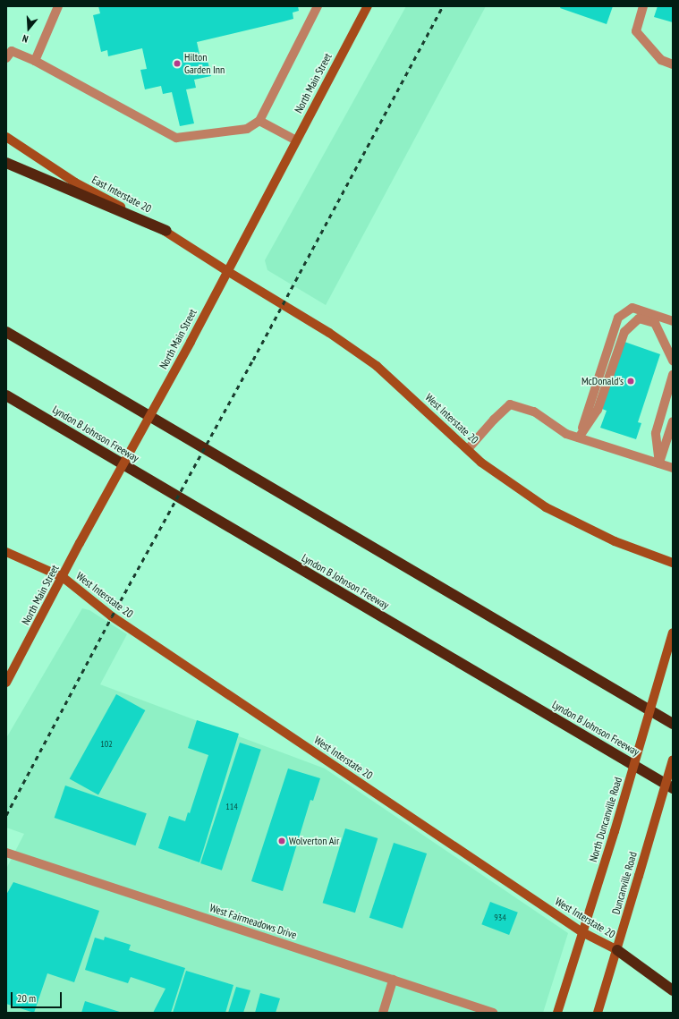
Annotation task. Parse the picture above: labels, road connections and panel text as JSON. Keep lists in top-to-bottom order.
{
  "streets": {
    "highway": ["Lyndon B Johnson Freeway"],
    "main road": [
      "North Main Street",
      "East Interstate 20",
      "West Interstate 20",
      "North Duncanville Road",
      "Duncanville Road"
    ],
    "street": ["West Fairmeadows Drive"]
  },
  "crossings": [
    ["North Main Street", "East Interstate 20"],
    ["North Main Street", "West Interstate 20"],
    ["East Interstate 20", "West Interstate 20"],
    ["West Interstate 20", "North Duncanville Road"],
    ["West Interstate 20", "Duncanville Road"]
  ],
  "places": ["Hilton Garden Inn", "McDonald's", "Wolverton Air"],
  "house_numbers": ["102", "114", "934"],
  "scale_bar": "20 m",
  "north": "bottom"
}
